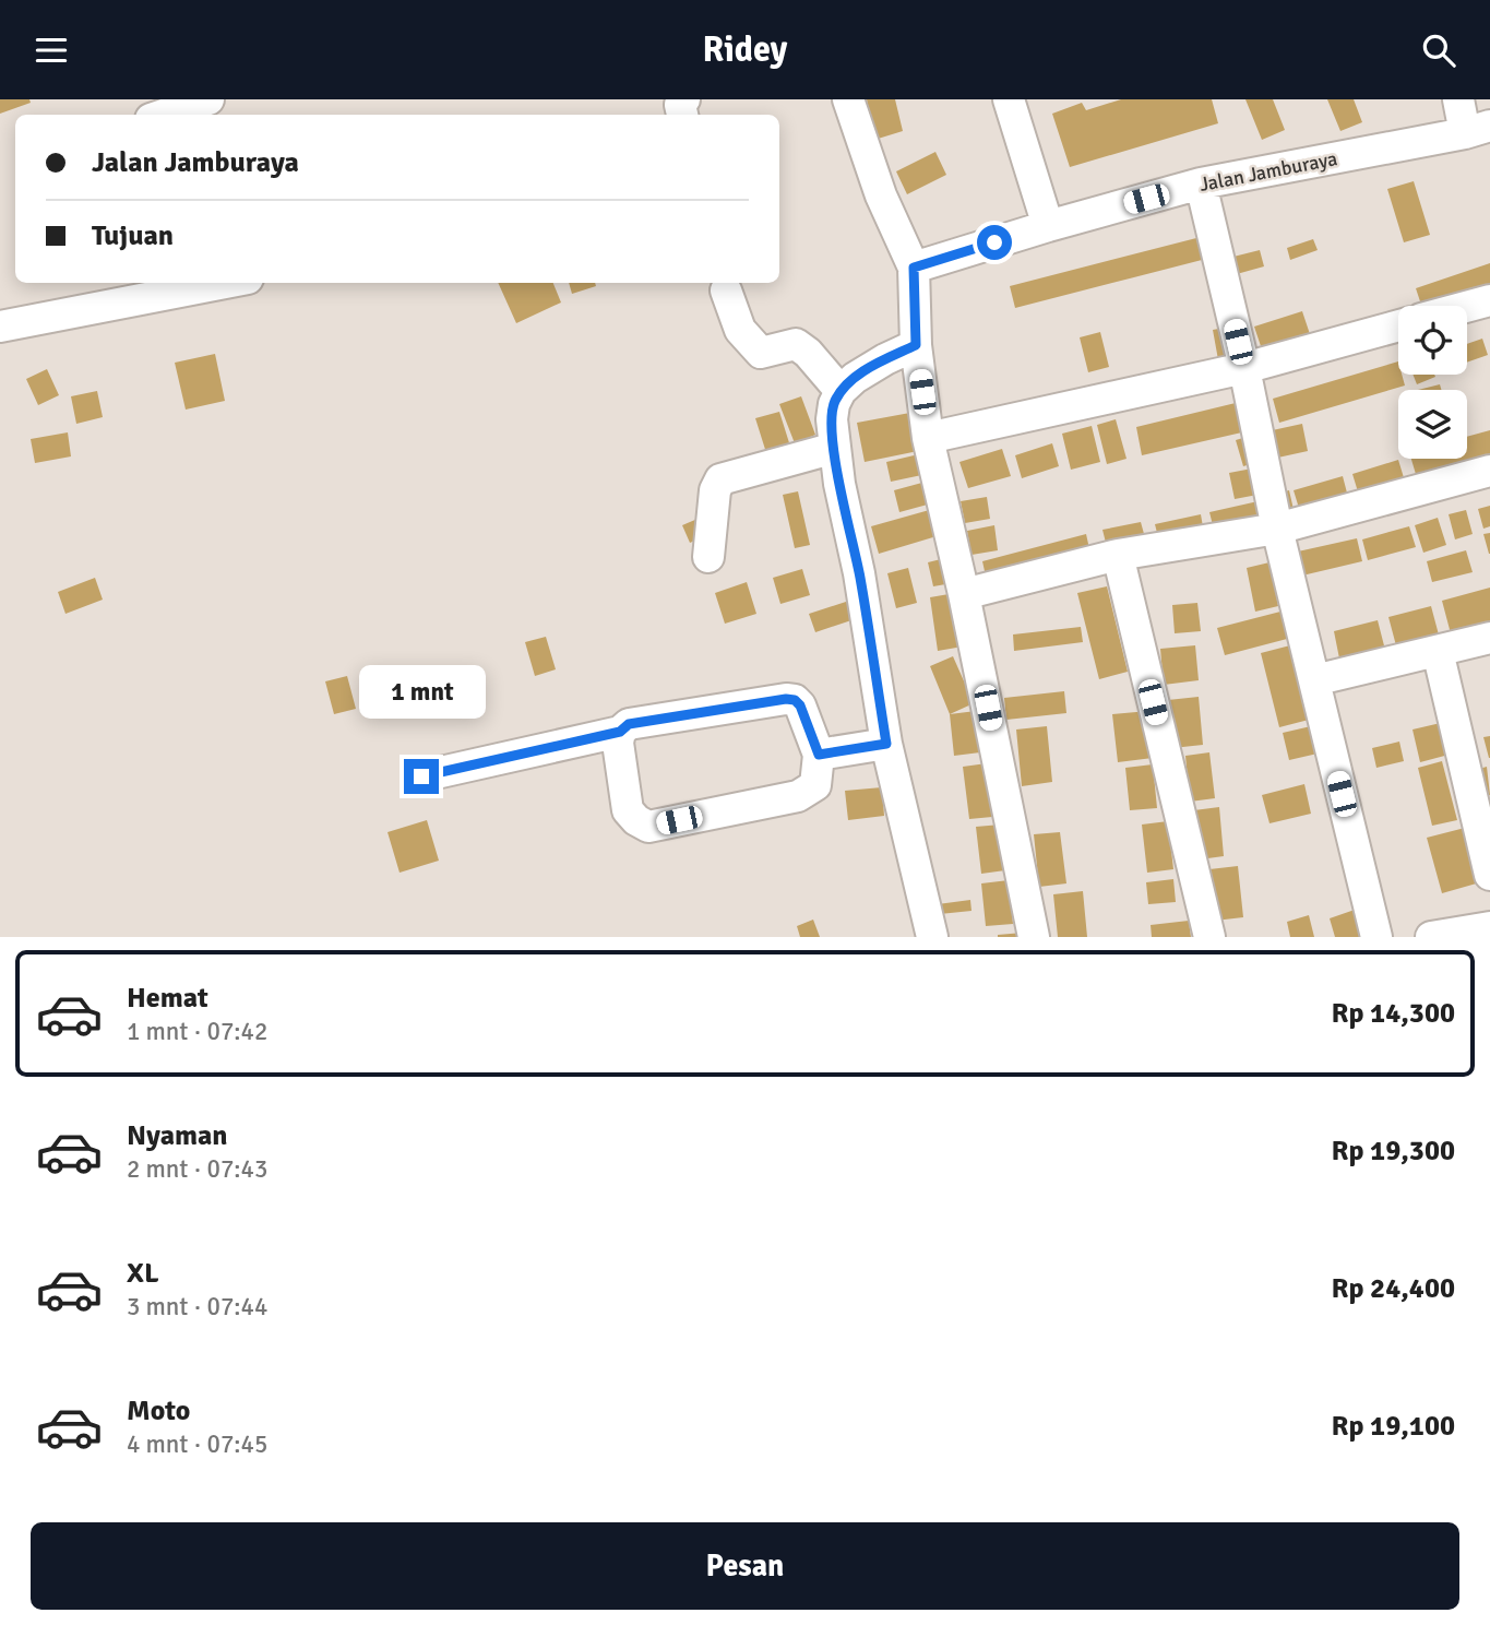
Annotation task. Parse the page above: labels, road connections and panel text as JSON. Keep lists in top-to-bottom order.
{
  "streets": {
    "street": ["Jalan Jamburaya"]
  },
  "page": {
    "header": "Ridey",
    "banner": ["Jalan Jamburaya", "Tujuan"],
    "bubble": "1 mnt",
    "list": [
      {
        "name": "Hemat",
        "note": "1 mnt · 07:42",
        "value": "Rp 14,300"
      },
      {
        "name": "Nyaman",
        "note": "2 mnt · 07:43",
        "value": "Rp 19,300"
      },
      {
        "name": "XL",
        "note": "3 mnt · 07:44",
        "value": "Rp 24,400"
      },
      {
        "name": "Moto",
        "note": "4 mnt · 07:45",
        "value": "Rp 19,100"
      }
    ],
    "buttons": "Pesan"
  }
}
